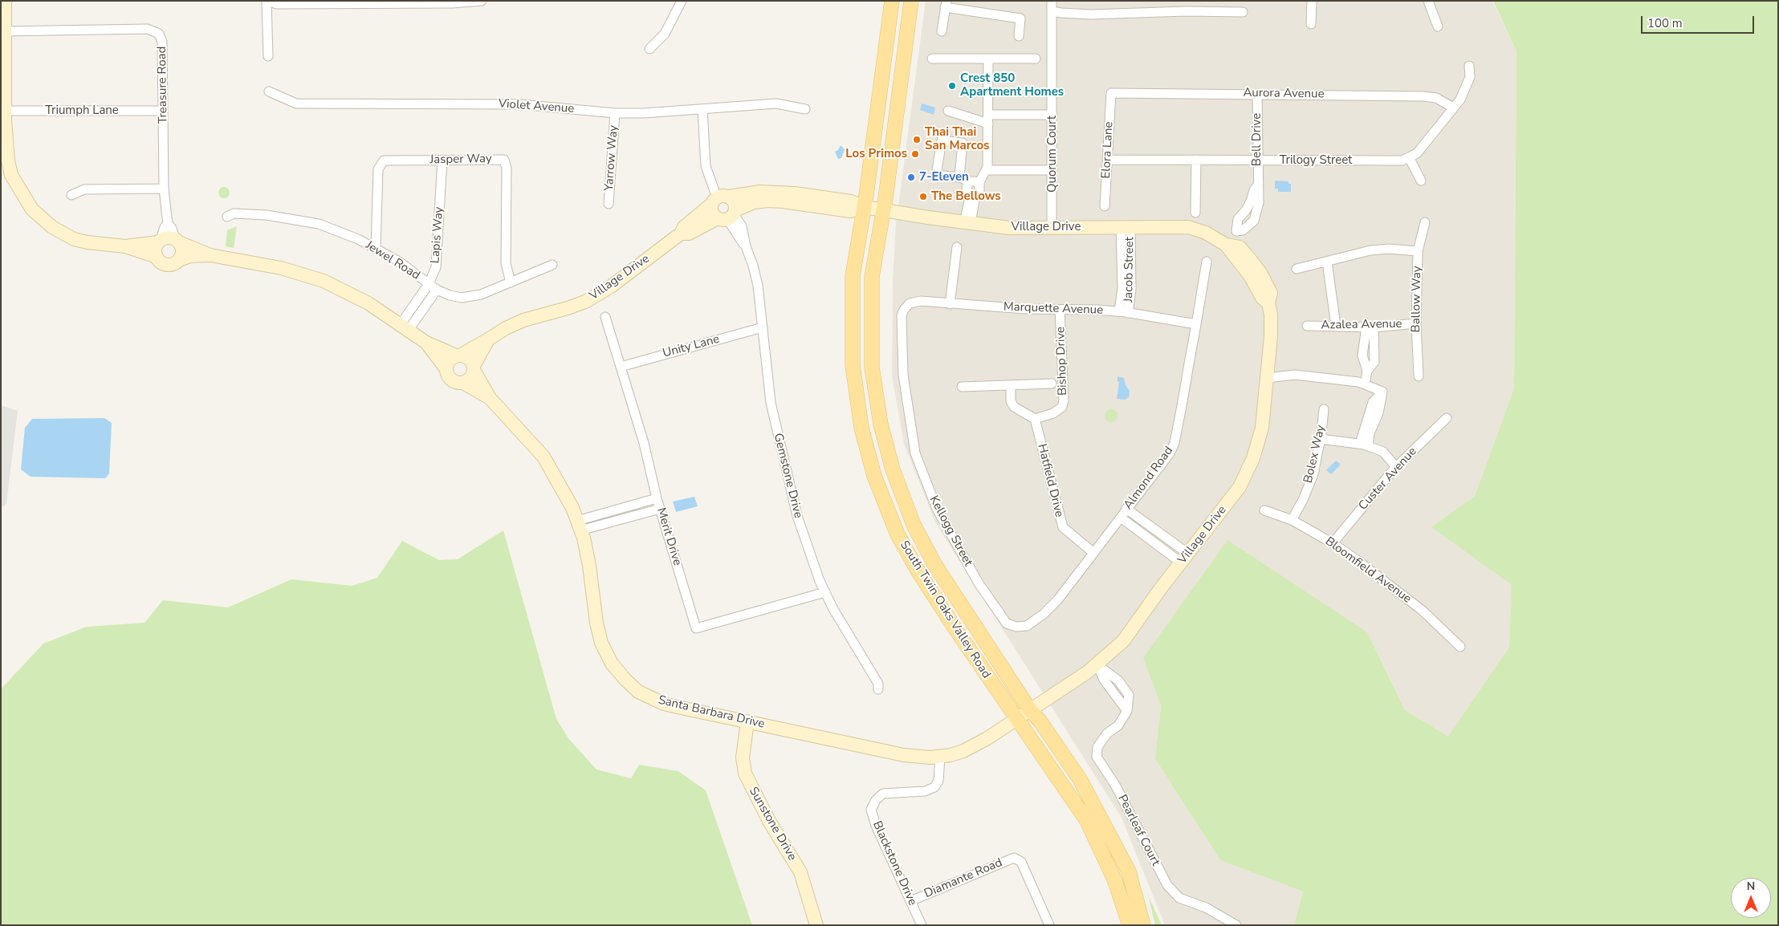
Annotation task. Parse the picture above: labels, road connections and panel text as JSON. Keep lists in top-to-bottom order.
{
  "streets": {
    "main road": ["South Twin Oaks Valley Road"],
    "street": [
      "Treasure Road",
      "Aurora Avenue",
      "Violet Avenue",
      "Triumph Lane",
      "Bell Drive",
      "Elora Lane",
      "Quorum Court",
      "Yarrow Way",
      "Jasper Way",
      "Trilogy Street",
      "Village Drive",
      "Lapis Way",
      "Jewel Road",
      "Jacob Street",
      "Ballow Way",
      "Marquette Avenue",
      "Azalea Avenue",
      "Unity Lane",
      "Bishop Drive",
      "Bolex Way",
      "Gemstone Drive",
      "Almond Road",
      "Custer Avenue",
      "Hatfield Drive",
      "Kellogg Street",
      "Merit Drive",
      "Bloomfield Avenue",
      "Santa Barbara Drive",
      "Sunstone Drive",
      "Pearleaf Court",
      "Blackstone Drive",
      "Diamante Road"
    ]
  },
  "crossings": [
    ["Treasure Road", "Triumph Lane"],
    ["Aurora Avenue", "Bell Drive"],
    ["Aurora Avenue", "Elora Lane"],
    ["Violet Avenue", "Yarrow Way"],
    ["Bell Drive", "Trilogy Street"],
    ["Elora Lane", "Trilogy Street"],
    ["Quorum Court", "Village Drive"],
    ["Jasper Way", "Lapis Way"],
    ["Jasper Way", "Jewel Road"],
    ["Village Drive", "Jacob Street"],
    ["Village Drive", "Gemstone Drive"],
    ["Village Drive", "South Twin Oaks Valley Road"],
    ["Village Drive", "Santa Barbara Drive"],
    ["Lapis Way", "Jewel Road"],
    ["Jacob Street", "Marquette Avenue"],
    ["Ballow Way", "Azalea Avenue"],
    ["Marquette Avenue", "Bishop Drive"],
    ["Marquette Avenue", "Almond Road"],
    ["Marquette Avenue", "Kellogg Street"],
    ["Unity Lane", "Gemstone Drive"],
    ["Unity Lane", "Merit Drive"],
    ["Bishop Drive", "Hatfield Drive"],
    ["Bolex Way", "Bloomfield Avenue"],
    ["Gemstone Drive", "Merit Drive"],
    ["Almond Road", "Hatfield Drive"],
    ["Almond Road", "Kellogg Street"],
    ["Custer Avenue", "Bloomfield Avenue"],
    ["South Twin Oaks Valley Road", "Santa Barbara Drive"],
    ["Santa Barbara Drive", "Sunstone Drive"],
    ["Santa Barbara Drive", "Blackstone Drive"],
    ["Blackstone Drive", "Diamante Road"]
  ],
  "places": [
    "Crest 850 Apartment Homes",
    "Thai Thai San Marcos",
    "Los Primos",
    "7-Eleven",
    "The Bellows"
  ],
  "scale_bar": "100 m",
  "north": "top"
}
